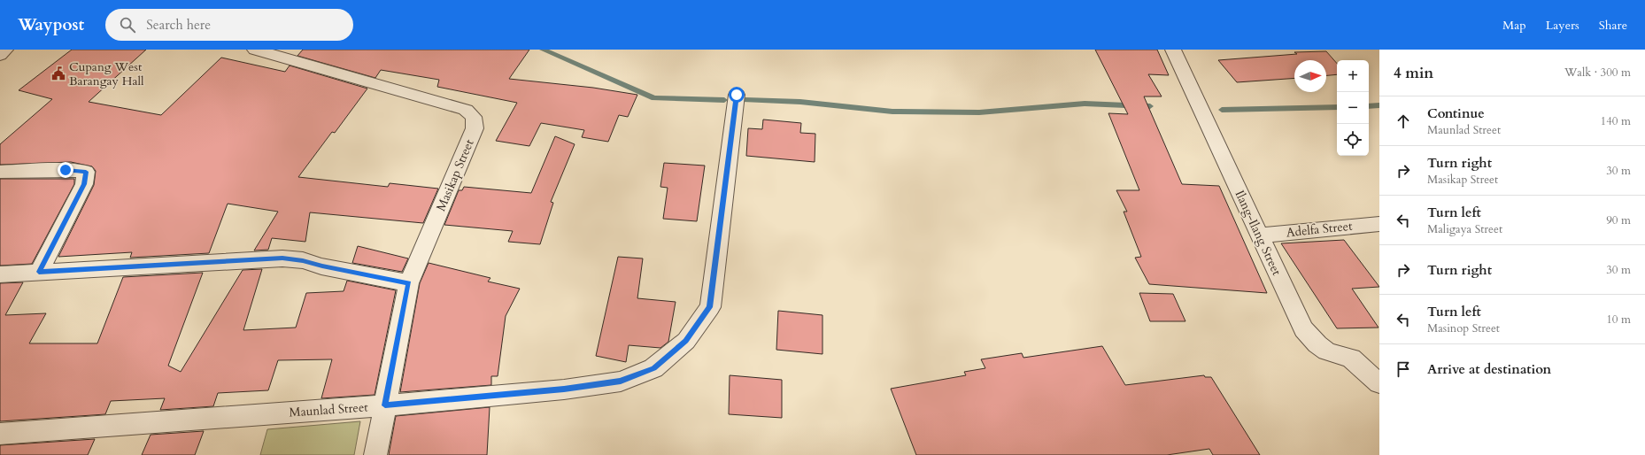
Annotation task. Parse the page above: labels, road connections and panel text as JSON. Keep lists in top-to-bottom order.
{
  "streets": {
    "street": [
      "Masikap Street",
      "Adelfa Street",
      "Ilang-Ilang Street",
      "Maunlad Street"
    ]
  },
  "crossings": [
    ["Masikap Street", "Maunlad Street"],
    ["Adelfa Street", "Ilang-Ilang Street"]
  ],
  "places": {
    "public building": ["Cupang West Barangay Hall"]
  },
  "north": "right",
  "page": {
    "header": "Waypost",
    "search": "Search here",
    "nav": ["Map", "Layers", "Share"],
    "heading": ["4 min", "Walk · 300 m"],
    "map_buttons": ["+", "−"],
    "list": [
      ["Continue", "Maunlad Street", "140 m"],
      ["Turn right", "Masikap Street", "30 m"],
      ["Turn left", "Maligaya Street", "90 m"],
      ["Turn right", "30 m"],
      ["Turn left", "Masinop Street", "10 m"],
      "Arrive at destination"
    ]
  }
}
